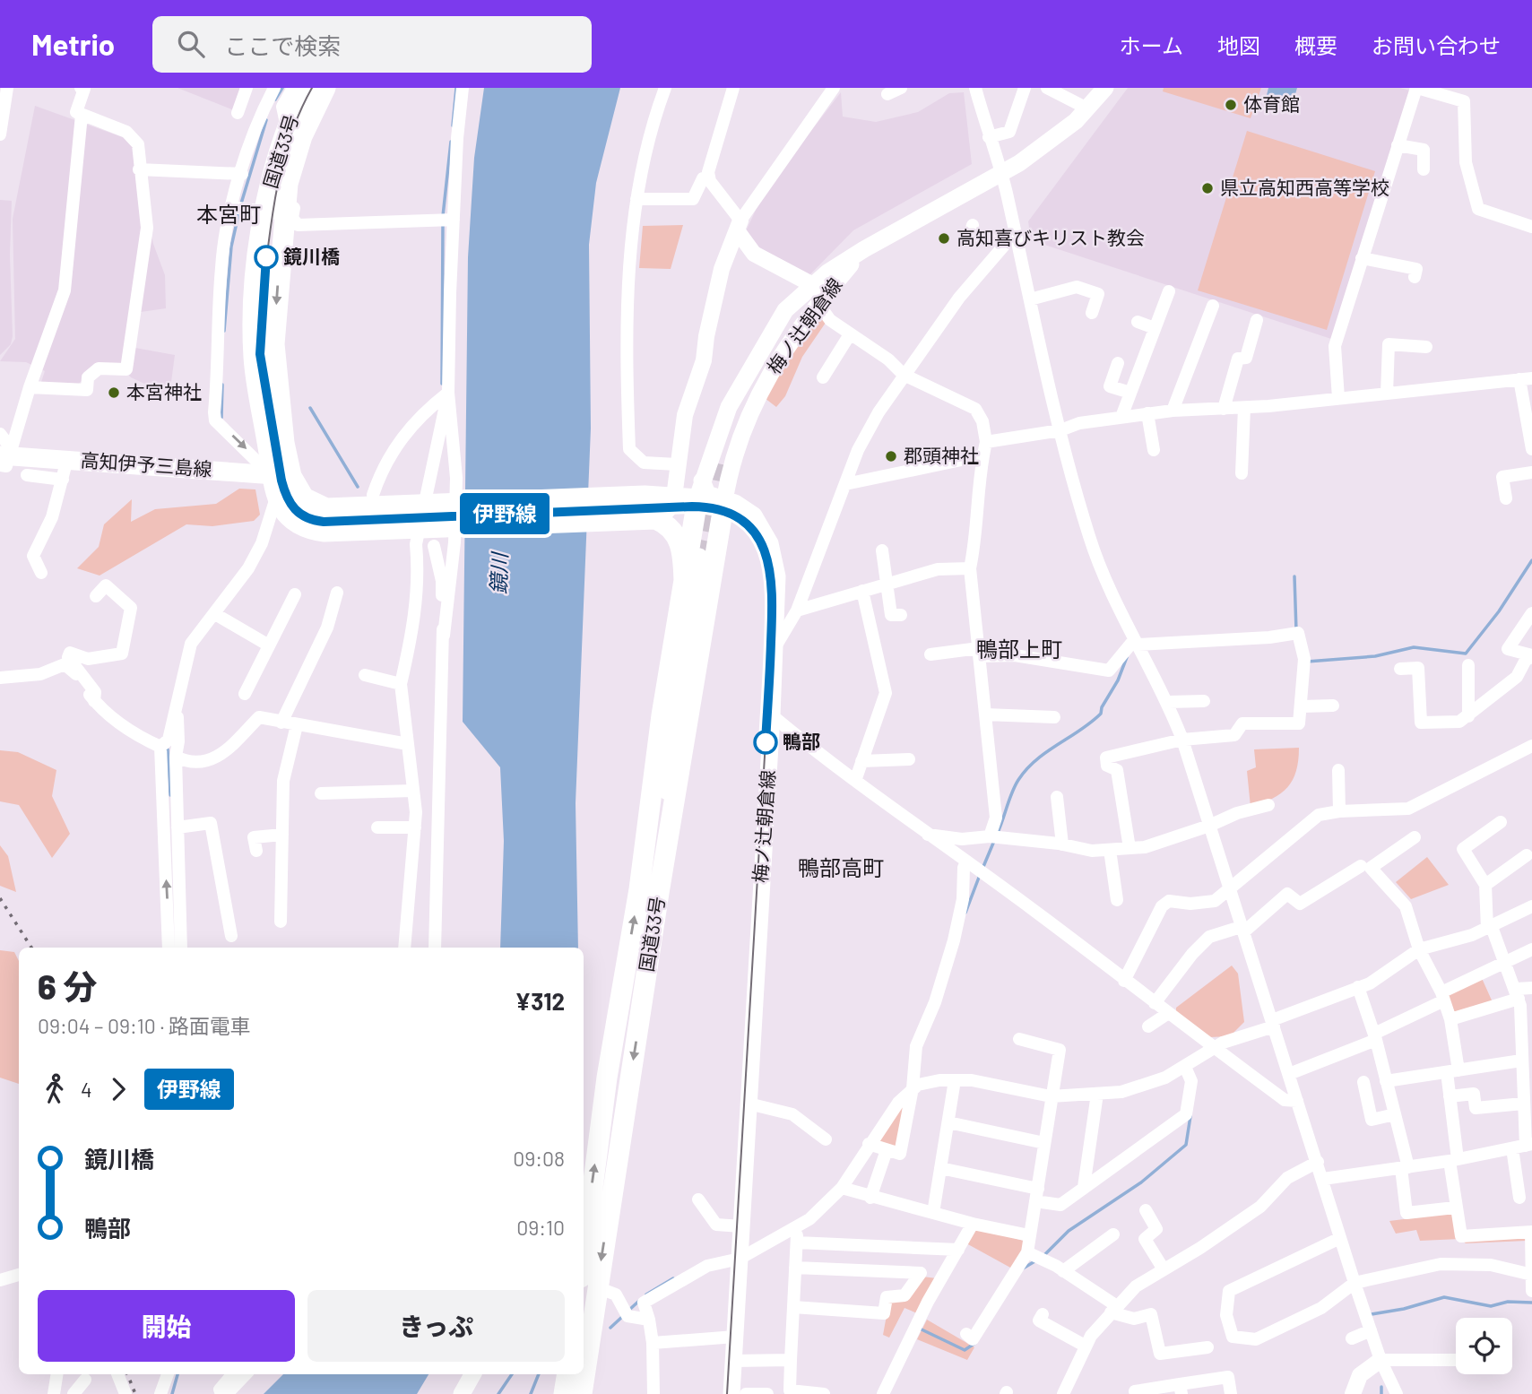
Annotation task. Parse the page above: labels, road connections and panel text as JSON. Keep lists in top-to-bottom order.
{
  "streets": {
    "highway": ["国道33号"],
    "main road": ["梅ノ辻朝倉線", "高知伊予三島線"]
  },
  "crossings": [
    ["国道33号", "梅ノ辻朝倉線"],
    ["国道33号", "高知伊予三島線"]
  ],
  "districts": ["本宮町", "鴨部上町", "鴨部高町"],
  "water": ["鏡川"],
  "places": [
    "体育館",
    "県立高知西高等学校",
    "高知喜びキリスト教会",
    "鏡川橋",
    "本宮神社",
    "郡頭神社",
    "鴨部"
  ],
  "lines": ["tram line 伊野線"],
  "page": {
    "header": "Metrio",
    "search": "ここで検索",
    "nav": [
      "ホーム",
      "地図",
      "概要",
      "お問い合わせ"
    ],
    "on_map": "伊野線",
    "heading": ["6 分", "09:04 – 09:10 · 路面電車", "¥312"],
    "legs": ["4", "伊野線"],
    "list": [
      {
        "name": "鏡川橋",
        "value": "09:08"
      },
      {
        "name": "鴨部",
        "value": "09:10"
      }
    ],
    "buttons": ["開始", "きっぷ"]
  }
}
